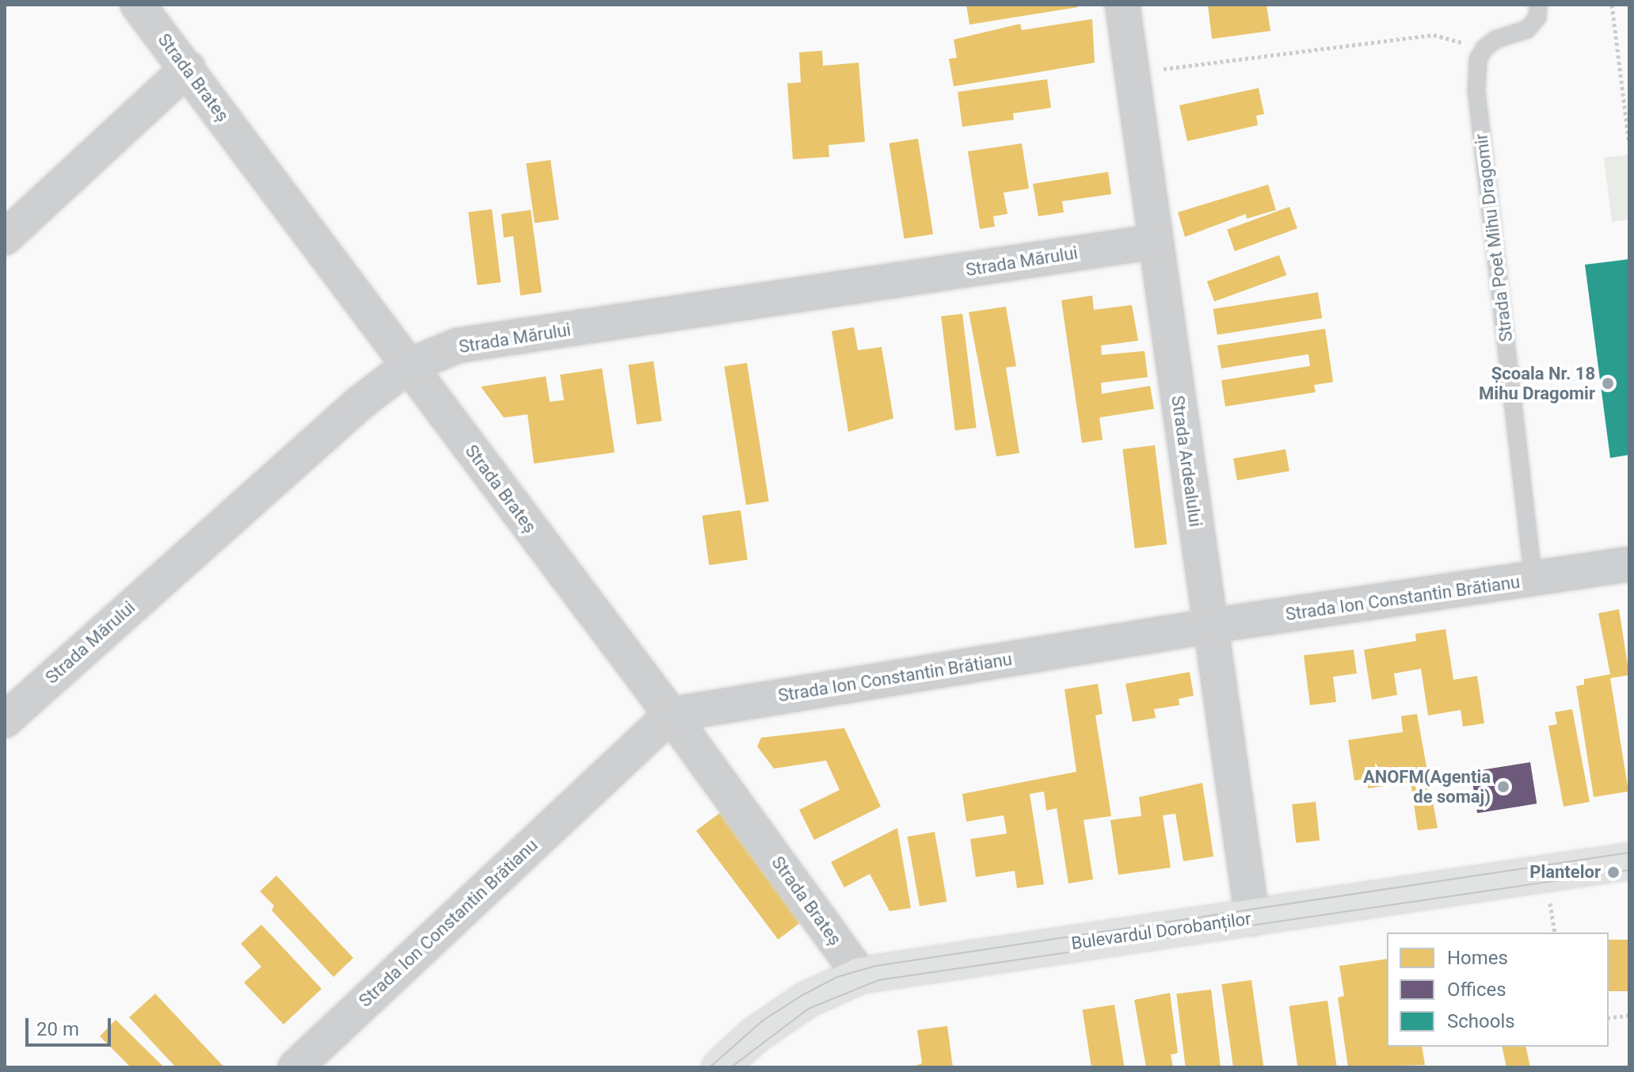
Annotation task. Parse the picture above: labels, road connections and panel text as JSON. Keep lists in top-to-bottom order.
{
  "streets": {
    "main road": ["Bulevardul Dorobanților"],
    "street": [
      "Strada Brateș",
      "Strada Mărului",
      "Strada Ardealului",
      "Strada Ion Constantin Brătianu"
    ],
    "lane": ["Strada Poet Mihu Dragomir"]
  },
  "crossings": [
    ["Strada Brateș", "Strada Mărului"],
    ["Strada Brateș", "Strada Ion Constantin Brătianu"],
    ["Strada Brateș", "Bulevardul Dorobanților"],
    ["Strada Poet Mihu Dragomir", "Strada Ion Constantin Brătianu"],
    ["Strada Mărului", "Strada Ardealului"],
    ["Strada Ardealului", "Strada Ion Constantin Brătianu"],
    ["Strada Ardealului", "Bulevardul Dorobanților"]
  ],
  "places": ["Școala Nr. 18 Mihu Dragomir", "ANOFM(Agentia de somaj)", "Plantelor"],
  "legend": ["Homes", "Offices", "Schools"],
  "scale_bar": "20 m"
}
